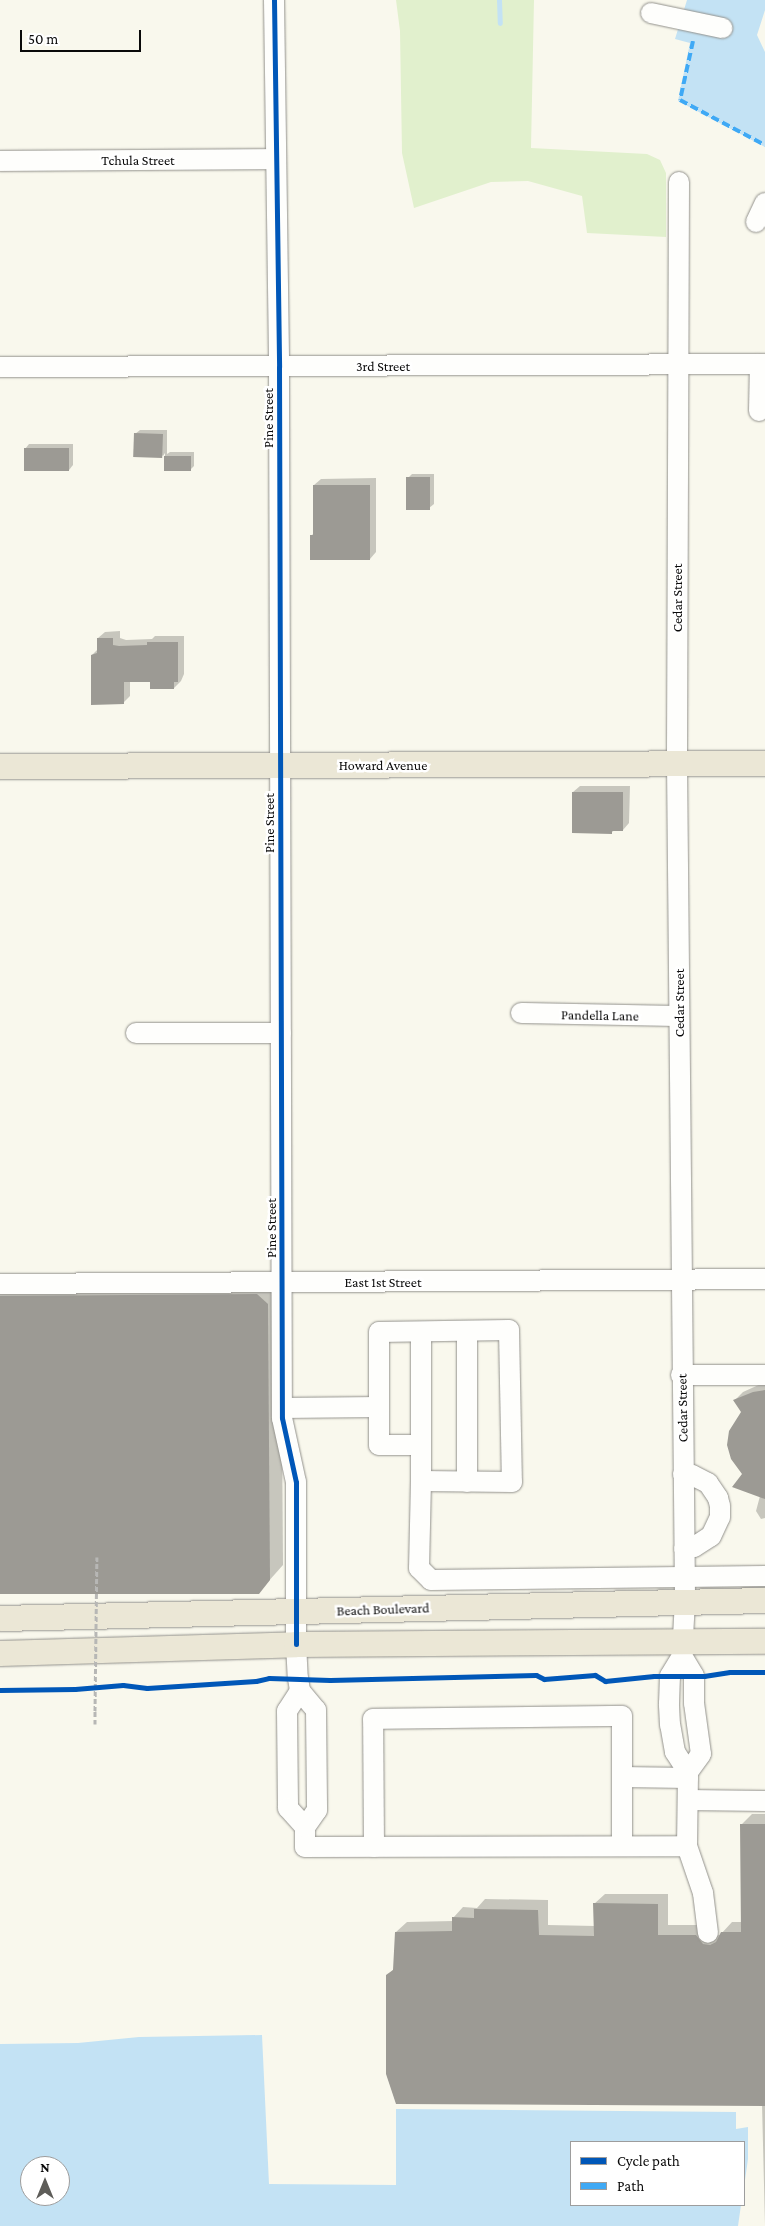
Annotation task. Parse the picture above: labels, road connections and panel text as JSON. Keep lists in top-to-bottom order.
{
  "streets": {
    "main road": ["Howard Avenue", "Beach Boulevard"],
    "street": [
      "Tchula Street",
      "3rd Street",
      "Pine Street",
      "Cedar Street",
      "Pandella Lane",
      "East 1st Street"
    ]
  },
  "crossings": [
    ["Tchula Street", "Pine Street"],
    ["3rd Street", "Pine Street"],
    ["3rd Street", "Cedar Street"],
    ["Pine Street", "Howard Avenue"],
    ["Pine Street", "East 1st Street"],
    ["Pine Street", "Beach Boulevard"],
    ["Cedar Street", "Howard Avenue"],
    ["Cedar Street", "Pandella Lane"],
    ["Cedar Street", "East 1st Street"],
    ["Cedar Street", "Beach Boulevard"]
  ],
  "legend": ["Cycle path", "Path"],
  "scale_bar": "50 m",
  "north": "top"
}
